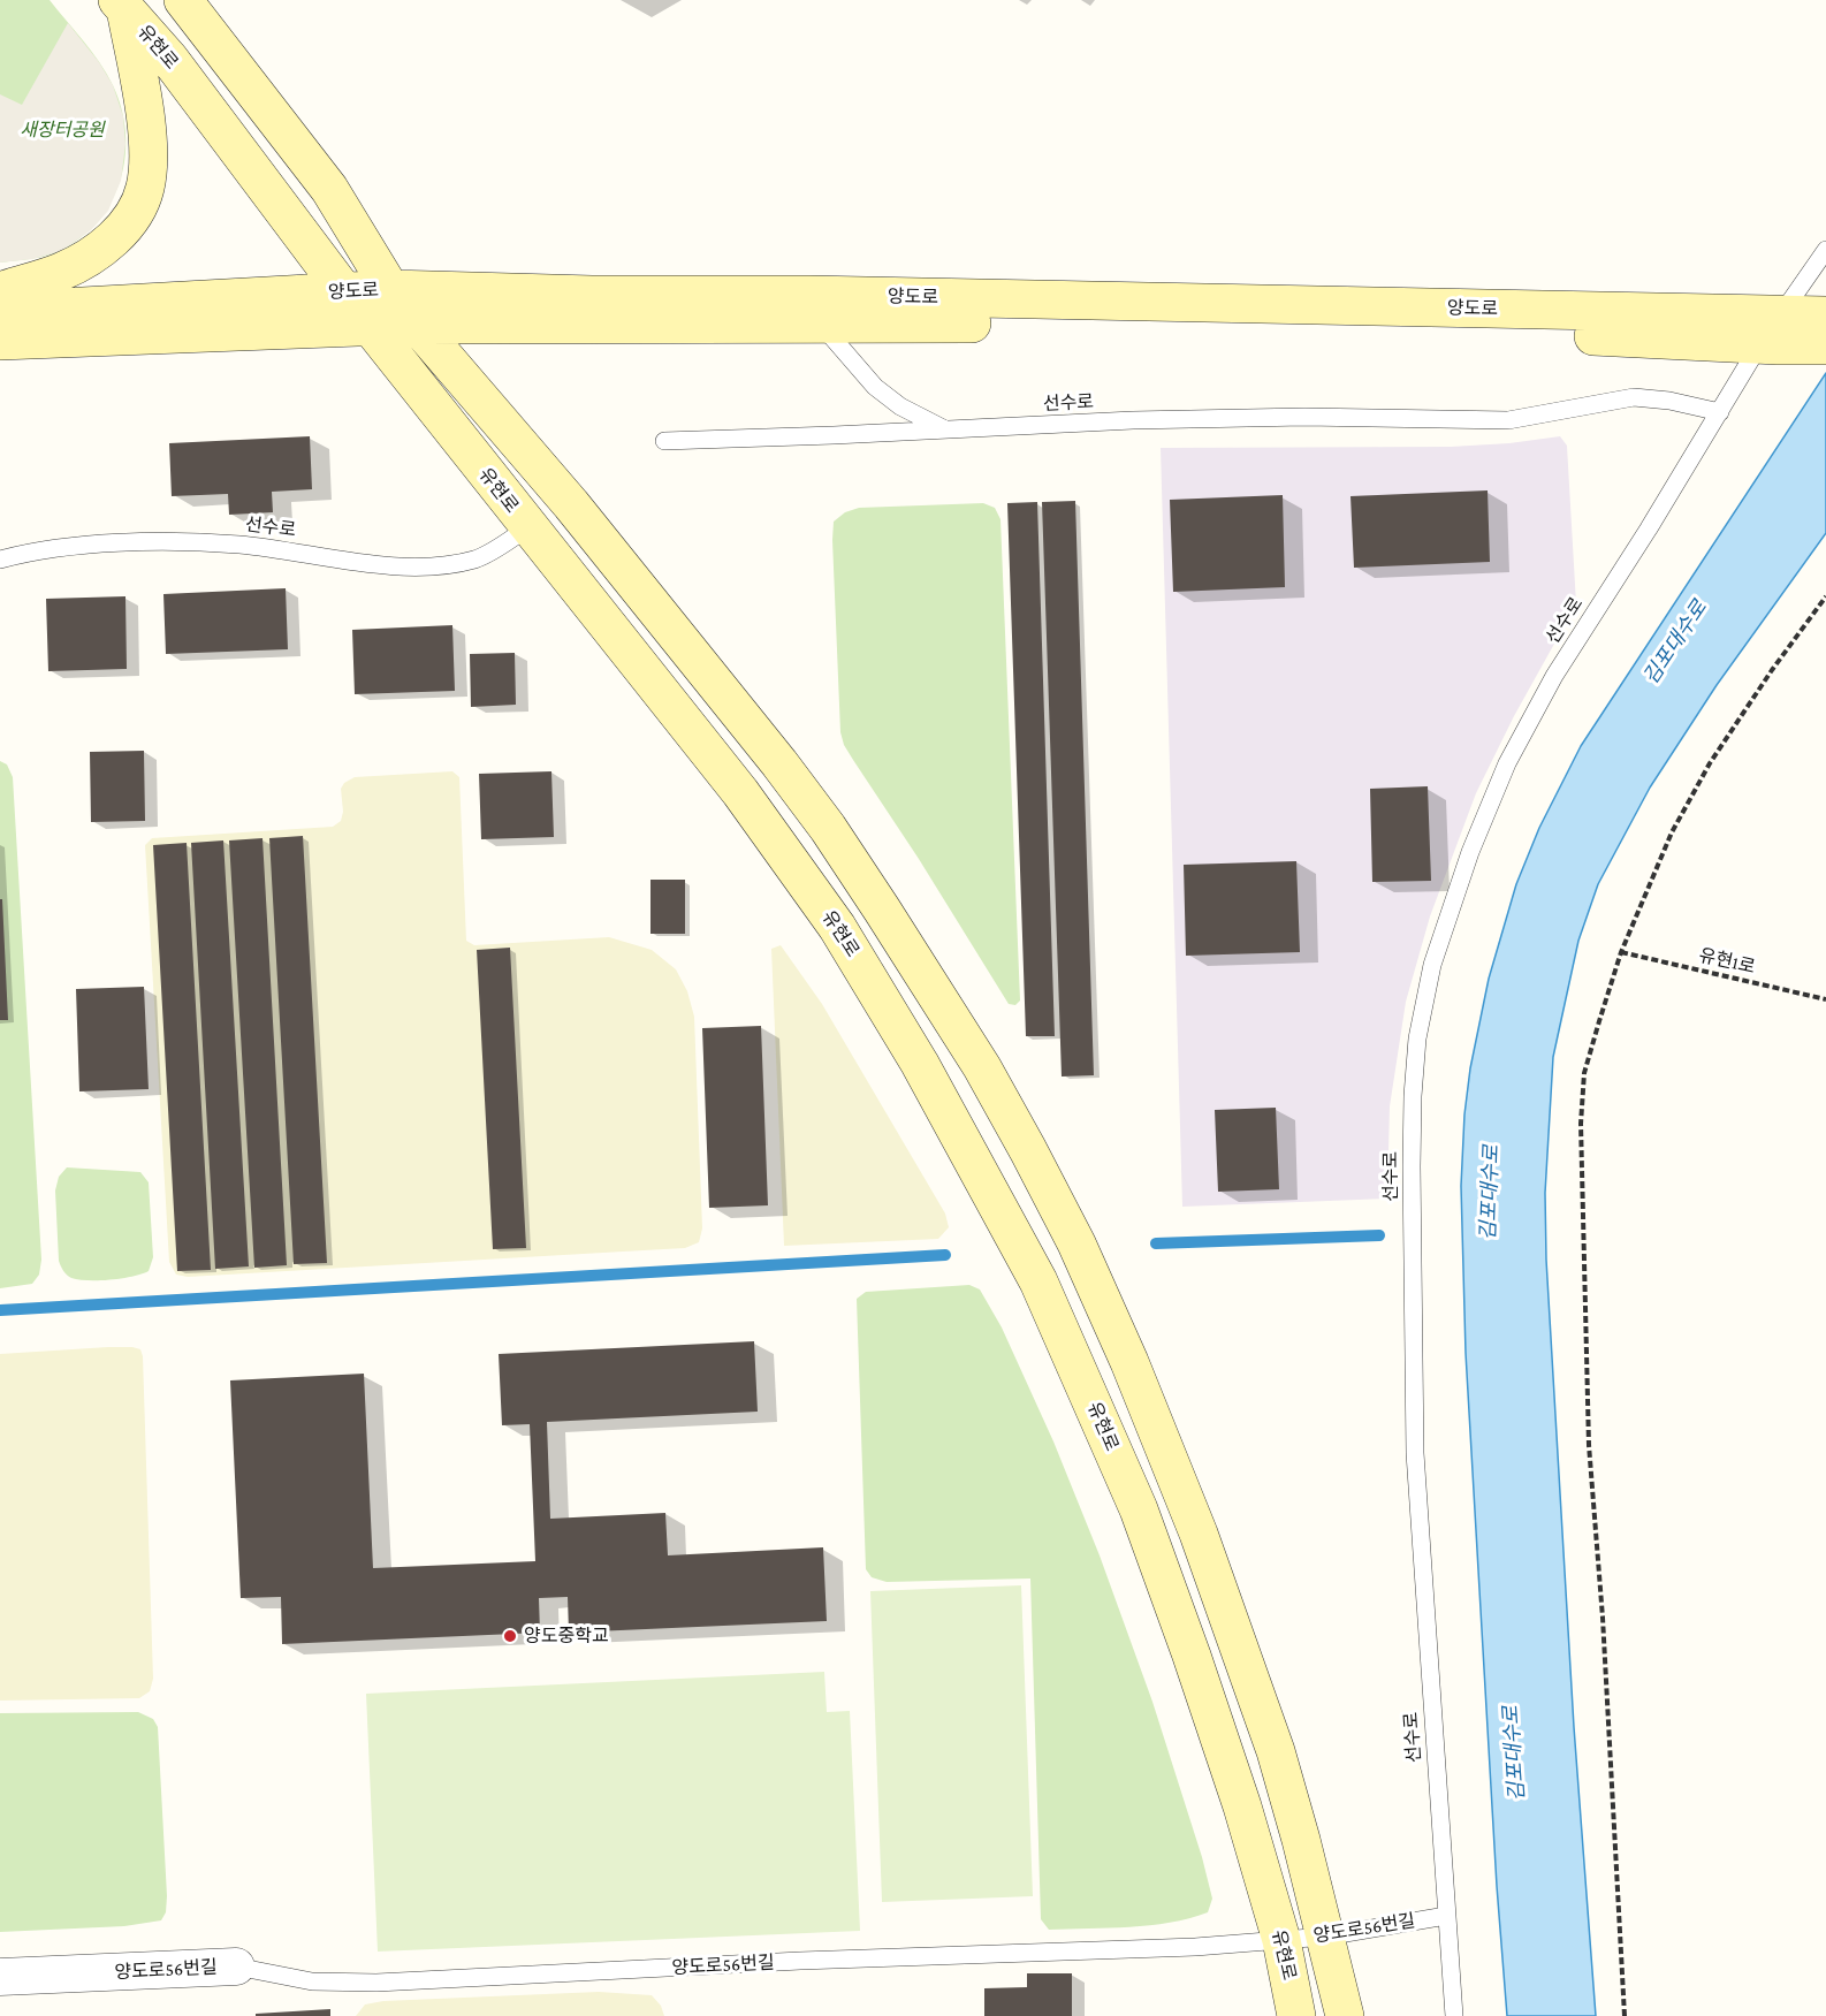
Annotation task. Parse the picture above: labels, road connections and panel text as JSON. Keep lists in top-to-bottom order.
{
  "streets": {
    "street": ["유현로", "양도로", "양도로56번길"],
    "lane": ["선수로"],
    "path": ["유현1로"]
  },
  "crossings": [
    ["유현로", "양도로"],
    ["유현로", "선수로"],
    ["유현로", "양도로56번길"],
    ["양도로", "선수로"],
    ["선수로", "양도로56번길"]
  ],
  "water": ["김포대수로"],
  "parks": ["새장터공원"],
  "places": ["양도중학교"]
}
